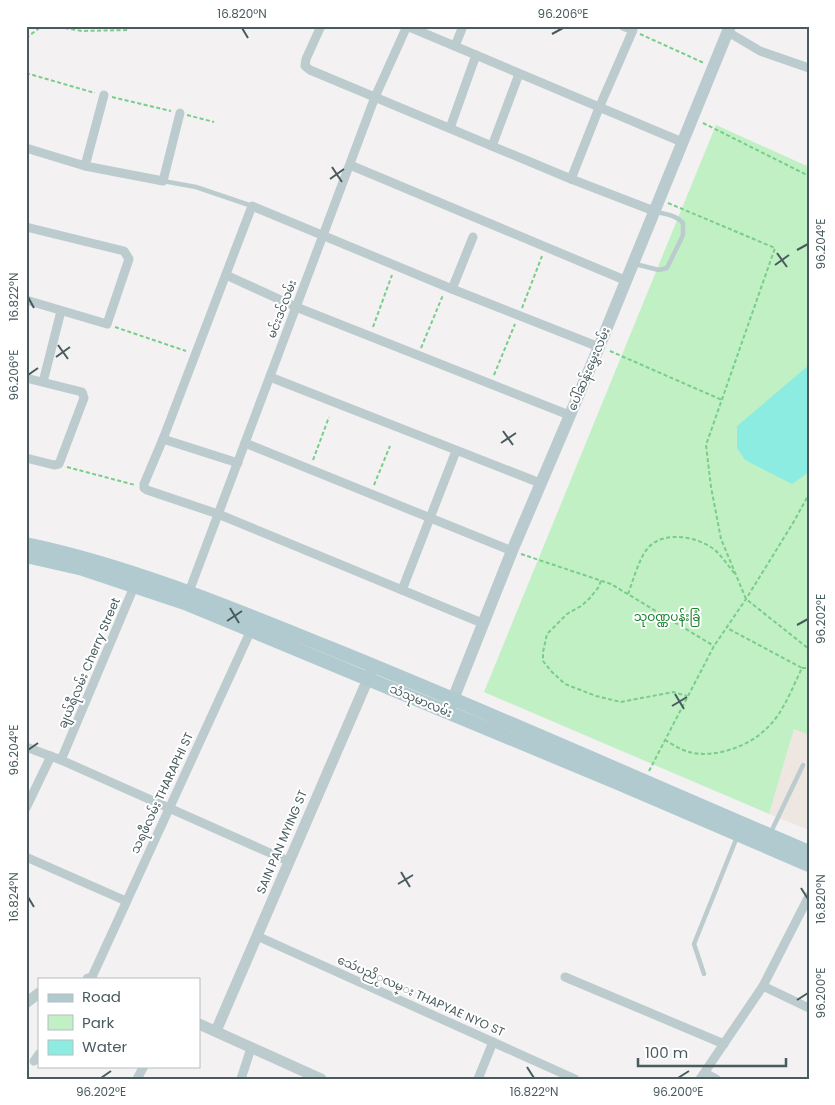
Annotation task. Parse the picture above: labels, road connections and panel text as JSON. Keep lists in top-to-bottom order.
{
  "streets": {
    "main road": ["ပေါ်ဆန်းမွှေးလမ်း", "သံသုမာလမ်း"],
    "street": [
      "မင်းဒင်လမ်း",
      "ချယ်ရီလမ်း Cherry Street",
      "သရဖီလမ်း THARAPHI ST",
      "SAIN PAN MYING ST",
      "သေဴပညိႂလမ္း THAPYAE NYO ST"
    ]
  },
  "crossings": [
    ["မင်းဒင်လမ်း", "သံသုမာလမ်း"],
    ["ပေါ်ဆန်းမွှေးလမ်း", "သံသုမာလမ်း"],
    ["ချယ်ရီလမ်း Cherry Street", "သံသုမာလမ်း"],
    ["သံသုမာလမ်း", "သရဖီလမ်း THARAPHI ST"],
    ["သံသုမာလမ်း", "SAIN PAN MYING ST"],
    ["SAIN PAN MYING ST", "သေဴပညိႂလမ္း THAPYAE NYO ST"]
  ],
  "parks": ["သုဝဏ္ဏပန်းခြံ"],
  "legend": ["Road", "Park", "Water"],
  "scale_bar": "100 m",
  "coordinates": [
    "16.820°N",
    "96.206°E",
    "96.204°E",
    "16.822°N",
    "96.202°E",
    "16.824°N",
    "96.200°E"
  ]
}
